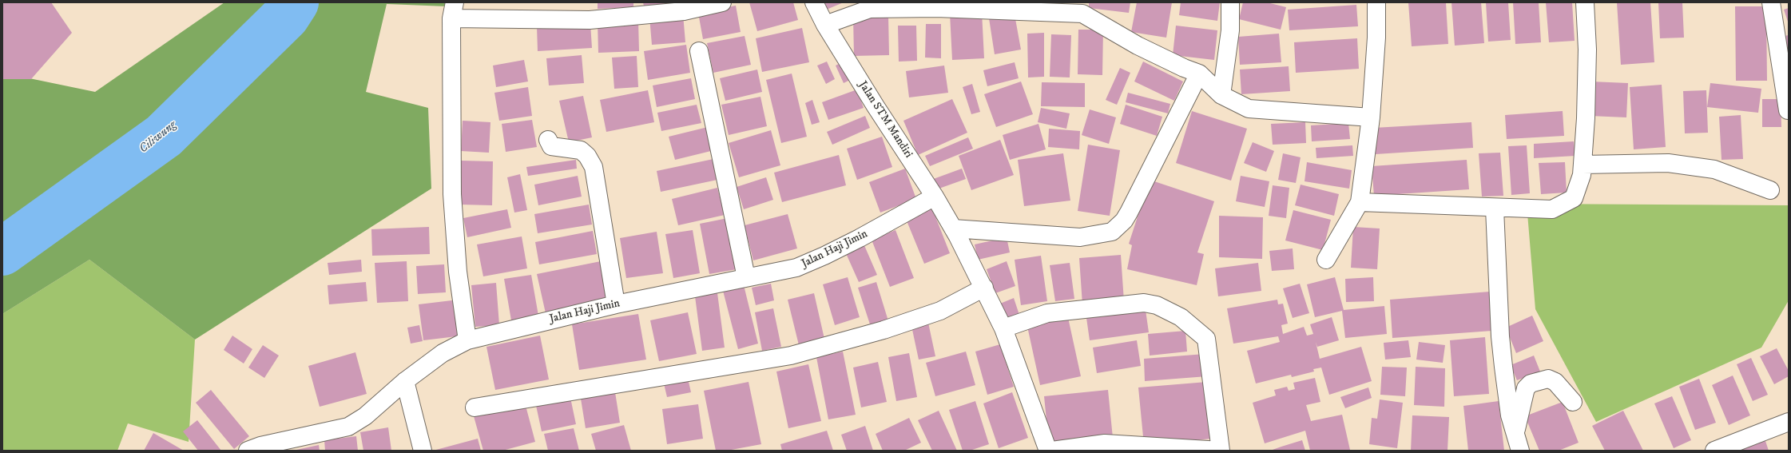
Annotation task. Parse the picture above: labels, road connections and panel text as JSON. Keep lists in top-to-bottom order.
{
  "streets": {
    "street": ["Jalan STM Mandiri", "Jalan Haji Jimin"]
  },
  "crossings": [
    ["Jalan STM Mandiri", "Jalan Haji Jimin"]
  ],
  "water": ["Ciliwung"]
}
